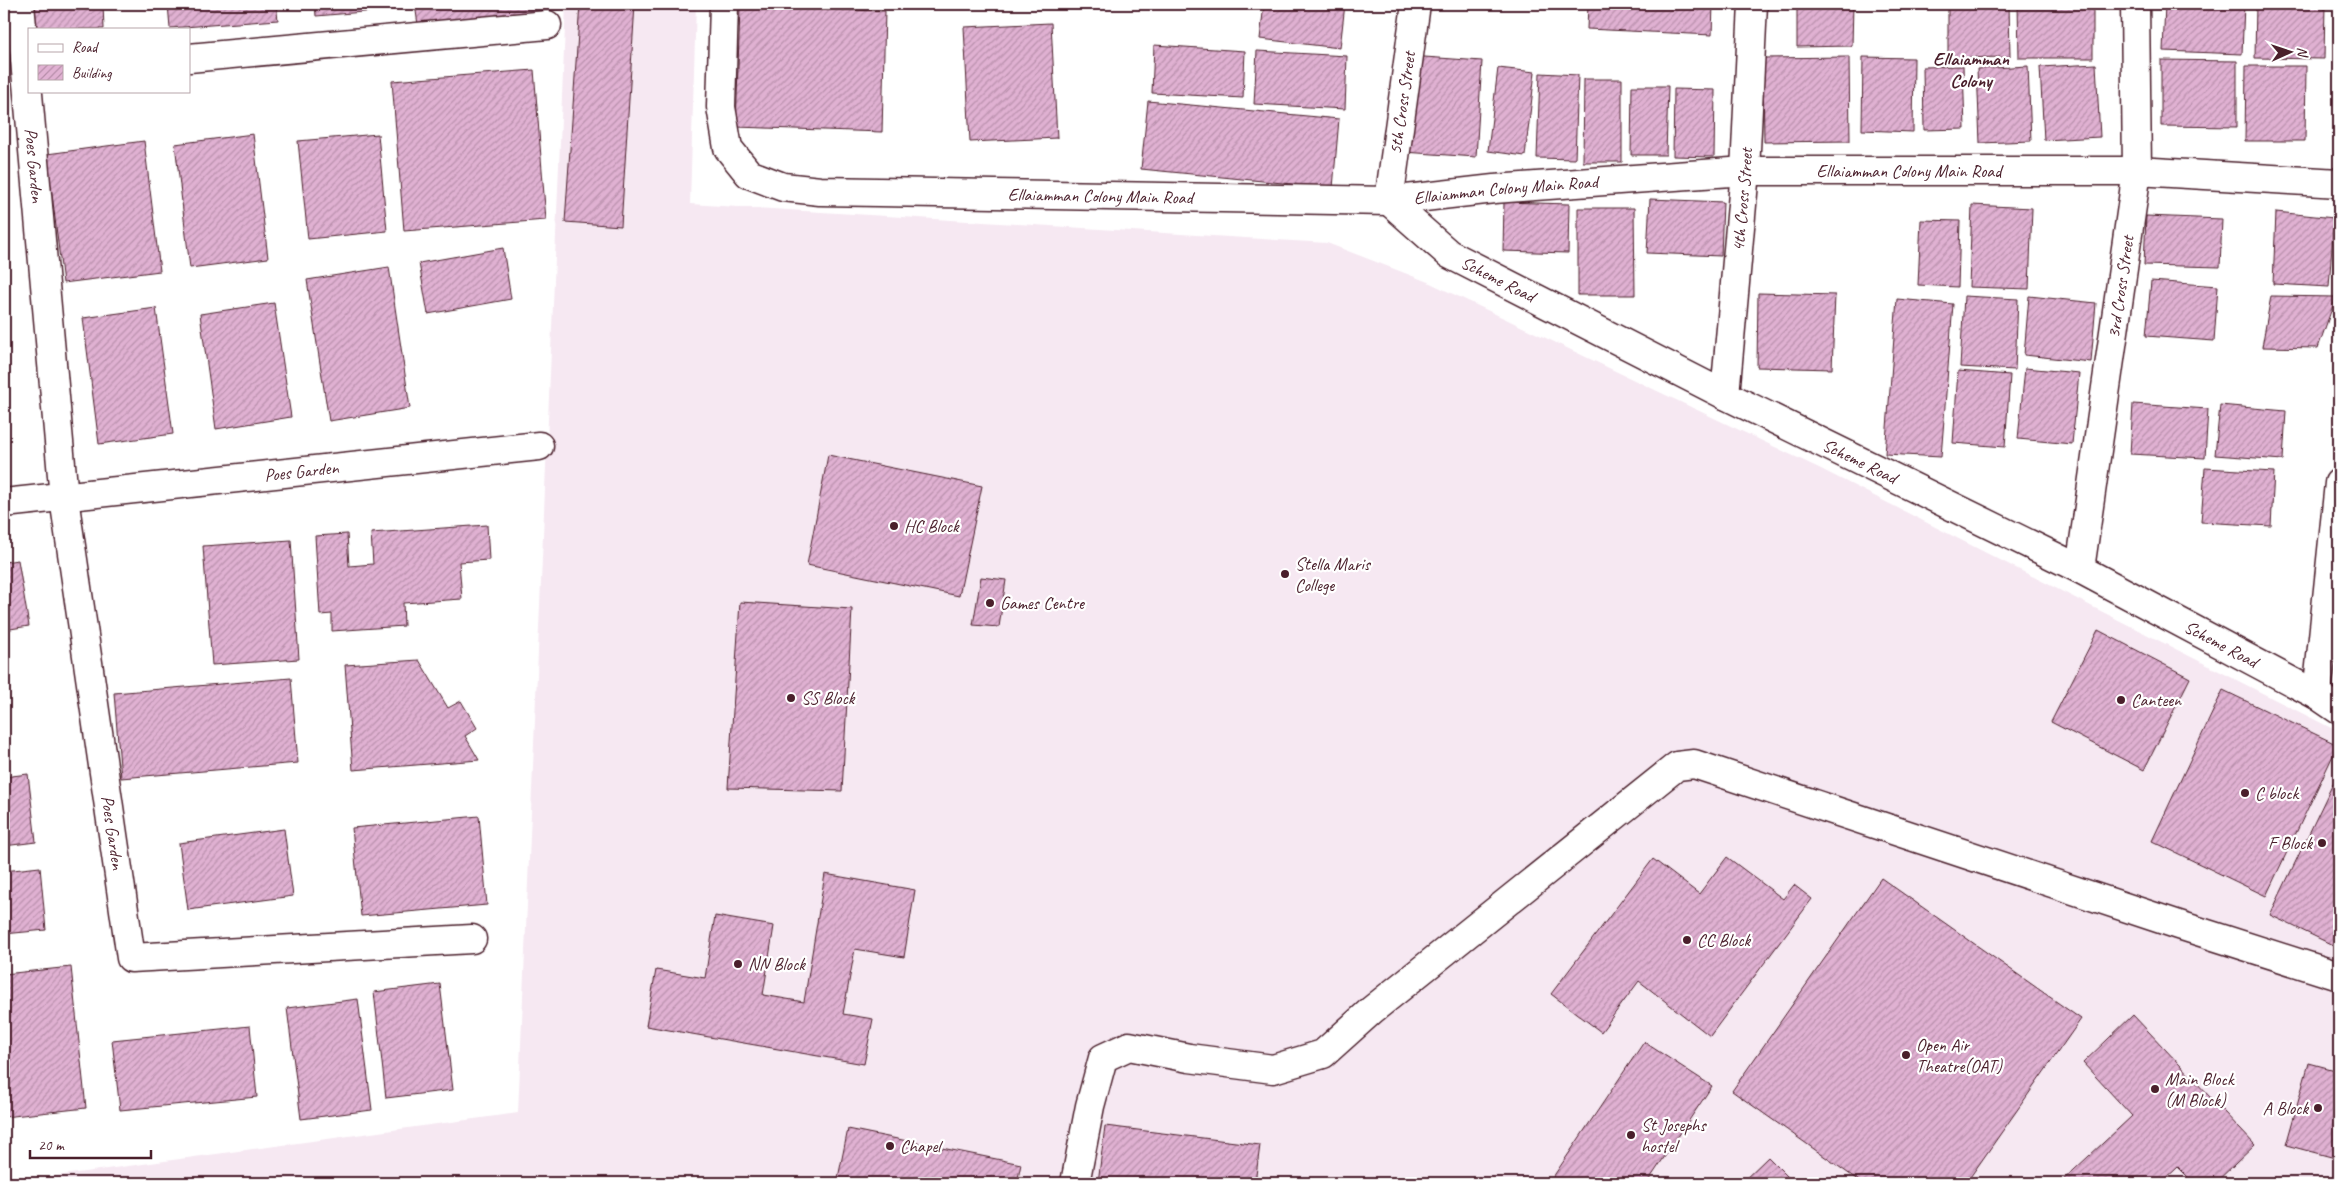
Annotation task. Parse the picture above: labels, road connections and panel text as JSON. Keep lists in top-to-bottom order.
{
  "streets": {
    "street": [
      "5th Cross Street",
      "Poes Garden",
      "Ellaiamman Colony Main Road",
      "4th Cross Street",
      "Scheme Road",
      "3rd Cross Street"
    ]
  },
  "crossings": [
    ["5th Cross Street", "Ellaiamman Colony Main Road"],
    ["5th Cross Street", "Scheme Road"],
    ["Ellaiamman Colony Main Road", "4th Cross Street"],
    ["Ellaiamman Colony Main Road", "Scheme Road"],
    ["Ellaiamman Colony Main Road", "3rd Cross Street"],
    ["4th Cross Street", "Scheme Road"],
    ["Scheme Road", "3rd Cross Street"]
  ],
  "districts": ["Ellaiamman Colony"],
  "places": [
    "HC Block",
    "Stella Maris College",
    "Games Centre",
    "SS Block",
    "Canteen",
    "C block",
    "F Block",
    "CC Block",
    "NN Block",
    "Open Air Theatre(OAT)",
    "Main Block (M Block)",
    "A Block",
    "St Josephs hostel",
    "Chapel"
  ],
  "legend": ["Road", "Building"],
  "scale_bar": "20 m",
  "north": "right"
}
